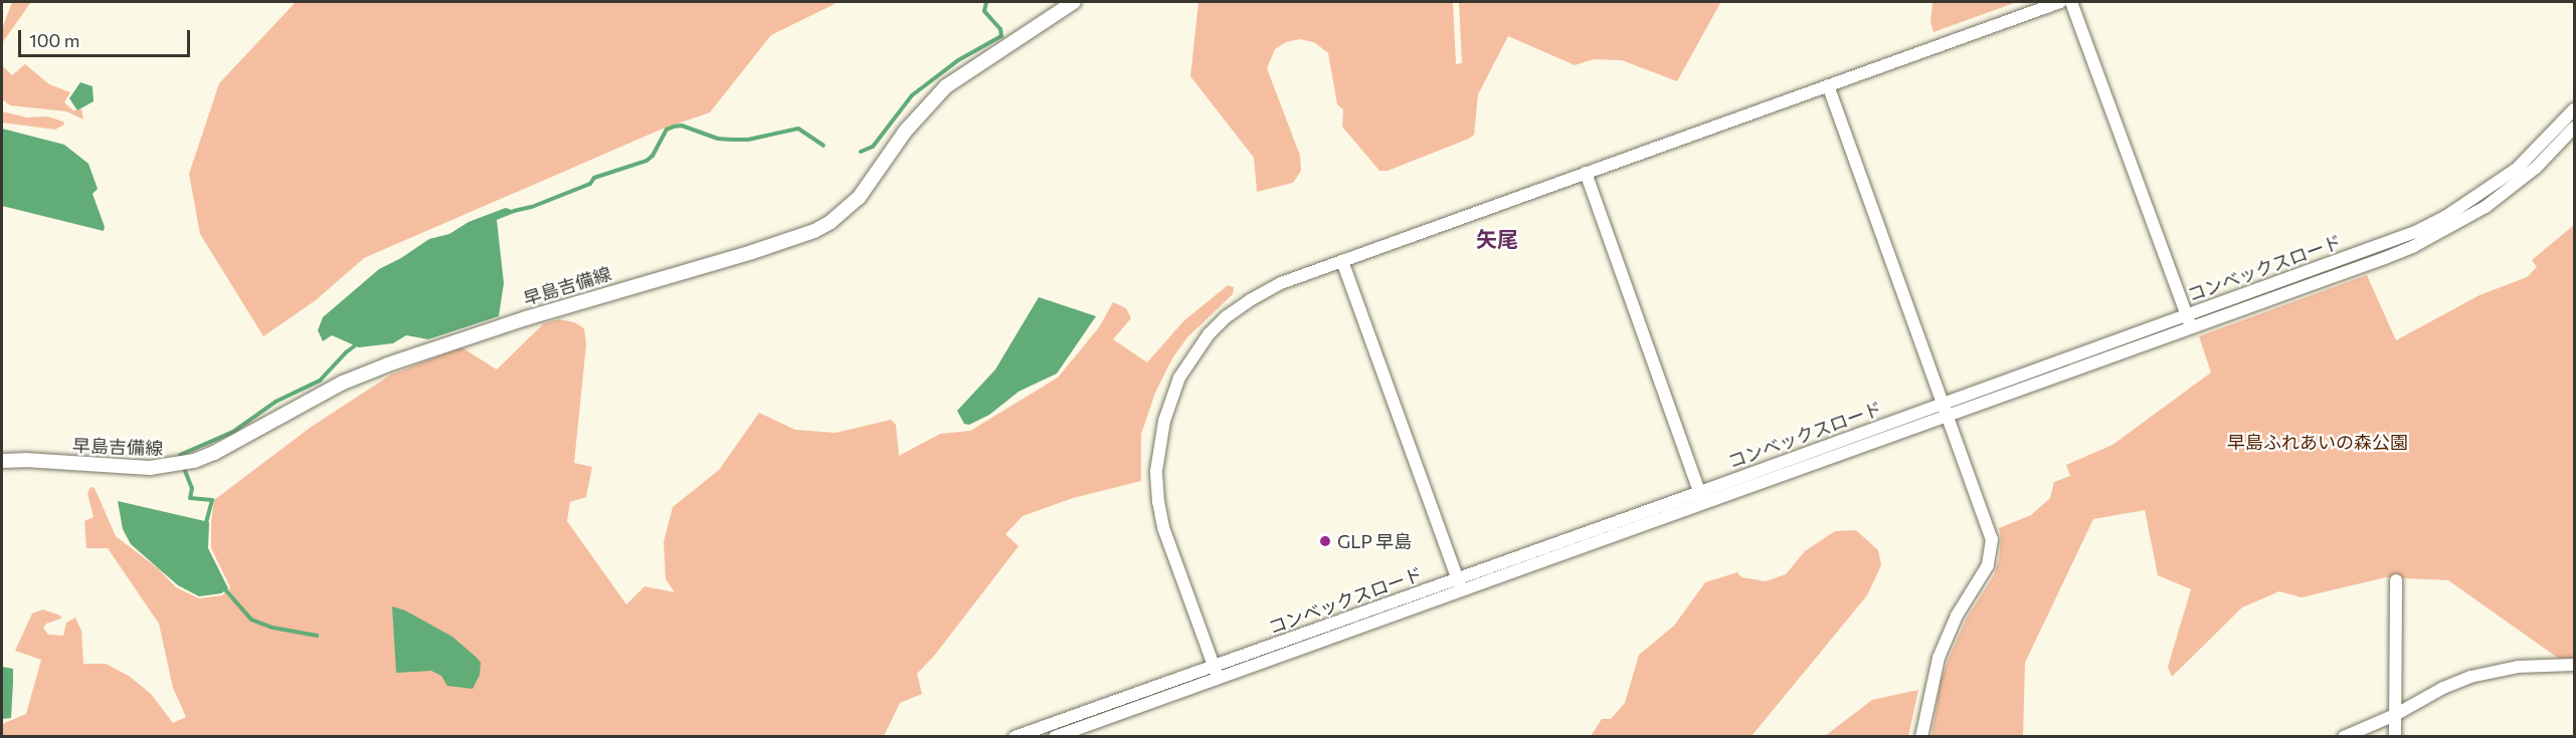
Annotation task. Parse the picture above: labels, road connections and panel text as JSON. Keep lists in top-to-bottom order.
{
  "streets": {
    "main road": ["早島吉備線"],
    "street": ["コンベックスロード"]
  },
  "districts": ["矢尾"],
  "parks": ["早島ふれあいの森公園"],
  "places": ["GLP 早島"],
  "scale_bar": "100 m"
}
